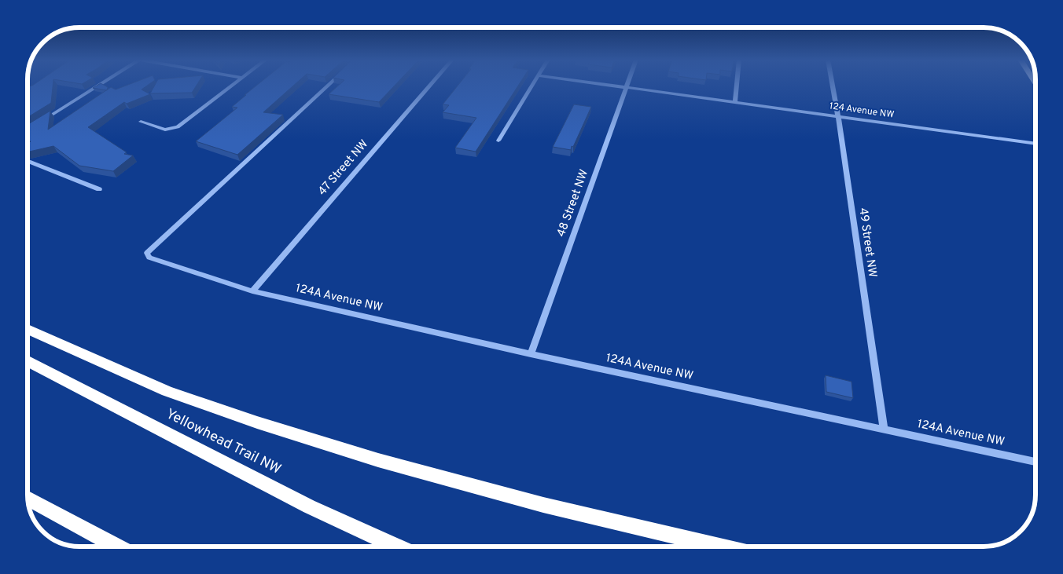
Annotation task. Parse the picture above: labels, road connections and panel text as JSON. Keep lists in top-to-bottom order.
{
  "streets": {
    "highway": ["Yellowhead Trail NW"],
    "street": [
      "124 Avenue NW",
      "47 Street NW",
      "48 Street NW",
      "49 Street NW",
      "124A Avenue NW"
    ]
  },
  "crossings": [
    ["124 Avenue NW", "48 Street NW"],
    ["124 Avenue NW", "49 Street NW"],
    ["47 Street NW", "124A Avenue NW"],
    ["48 Street NW", "124A Avenue NW"],
    ["49 Street NW", "124A Avenue NW"]
  ]
}
